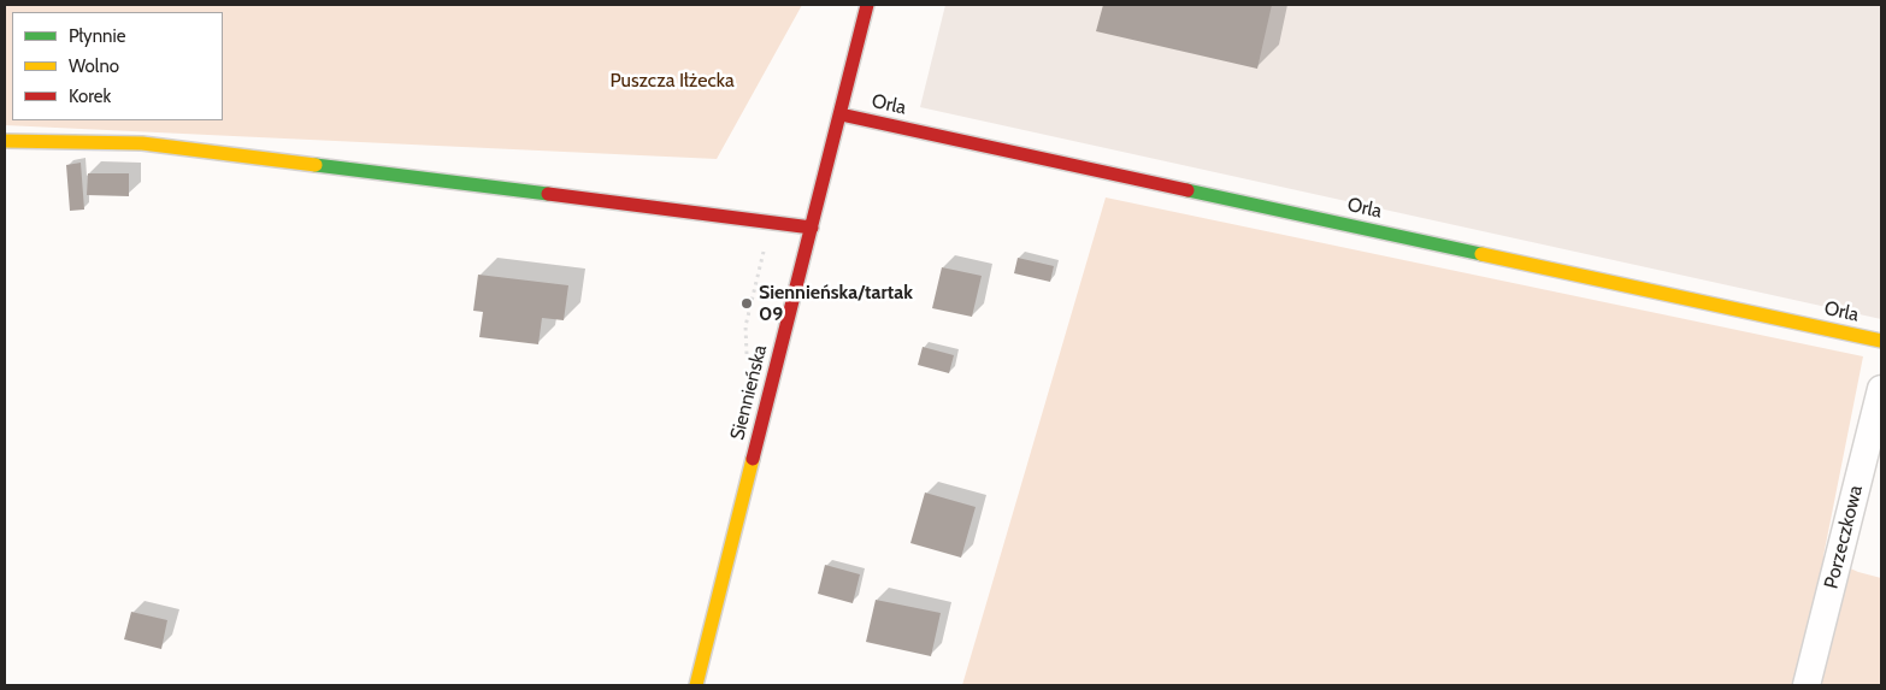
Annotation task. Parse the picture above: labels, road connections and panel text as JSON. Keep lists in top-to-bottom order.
{
  "streets": {
    "street": ["Orla", "Siennieńska", "Porzeczkowa"]
  },
  "crossings": [
    ["Orla", "Siennieńska"]
  ],
  "parks": ["Puszcza Iłżecka"],
  "places": ["Siennieńska/tartak 09"],
  "legend": ["Płynnie", "Wolno", "Korek"]
}
